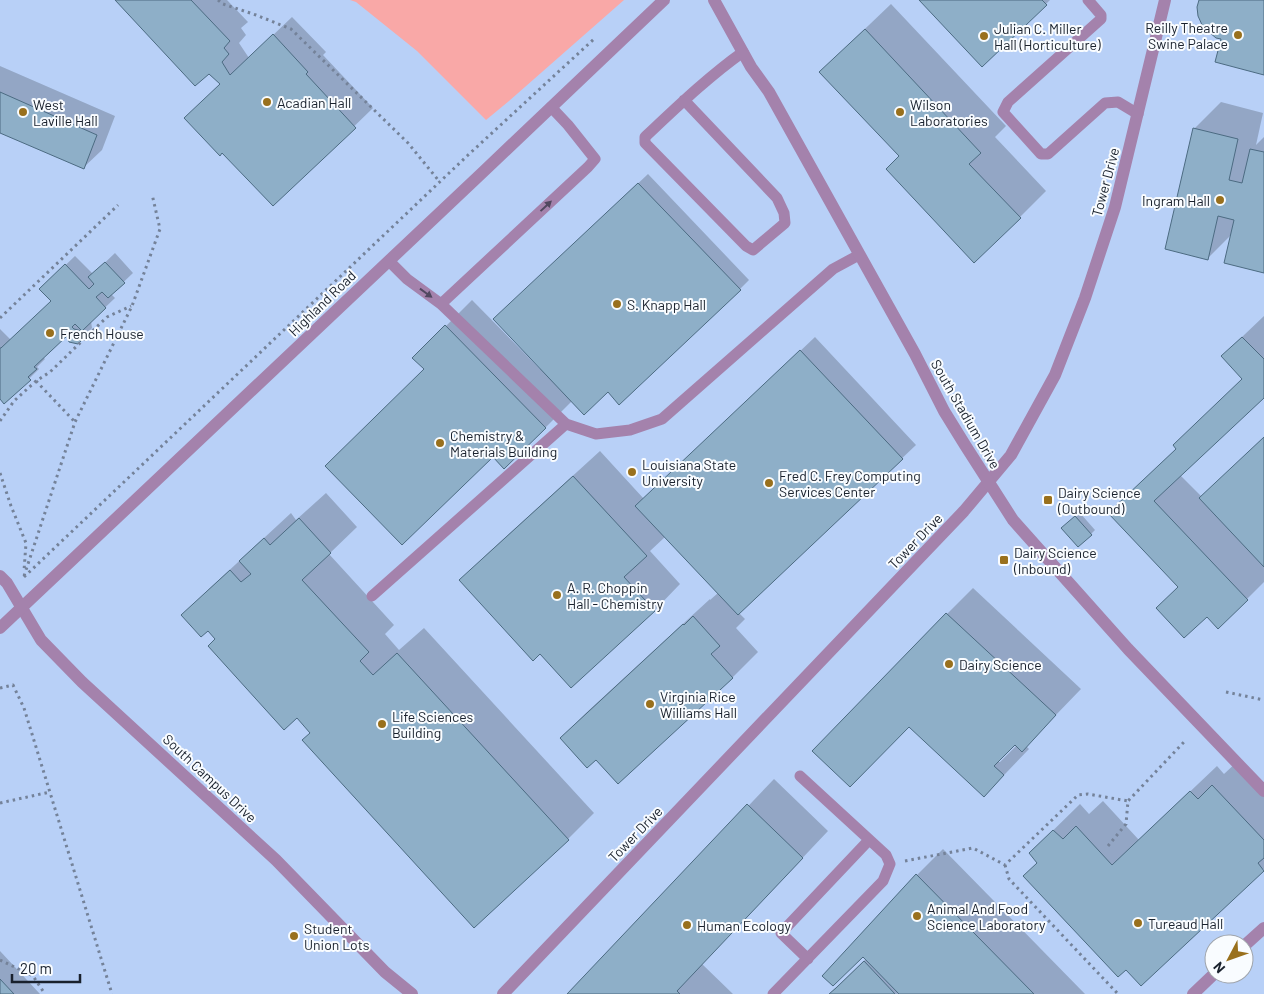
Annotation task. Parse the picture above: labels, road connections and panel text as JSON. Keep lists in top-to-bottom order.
{
  "streets": {
    "street": [
      "Tower Drive",
      "Highland Road",
      "South Stadium Drive",
      "South Campus Drive"
    ]
  },
  "crossings": [
    ["Tower Drive", "South Stadium Drive"],
    ["Highland Road", "South Campus Drive"]
  ],
  "places": {
    "other": [
      "Reilly Theatre Swine Palace",
      "Julian C. Miller Hall (Horticulture)",
      "Acadian Hall",
      "West Laville Hall",
      "Wilson Laboratories",
      "Ingram Hall",
      "S. Knapp Hall",
      "French House",
      "Chemistry & Materials Building",
      "Louisiana State University",
      "Fred C. Frey Computing Services Center",
      "A. R. Choppin Hall - Chemistry",
      "Dairy Science",
      "Virginia Rice Williams Hall",
      "Life Sciences Building",
      "Animal And Food Science Laboratory",
      "Tureaud Hall",
      "Human Ecology",
      "Student Union Lots"
    ],
    "transit": ["Dairy Science (Outbound)", "Dairy Science (Inbound)"]
  },
  "scale_bar": "20 m",
  "north": "bottom left"
}
